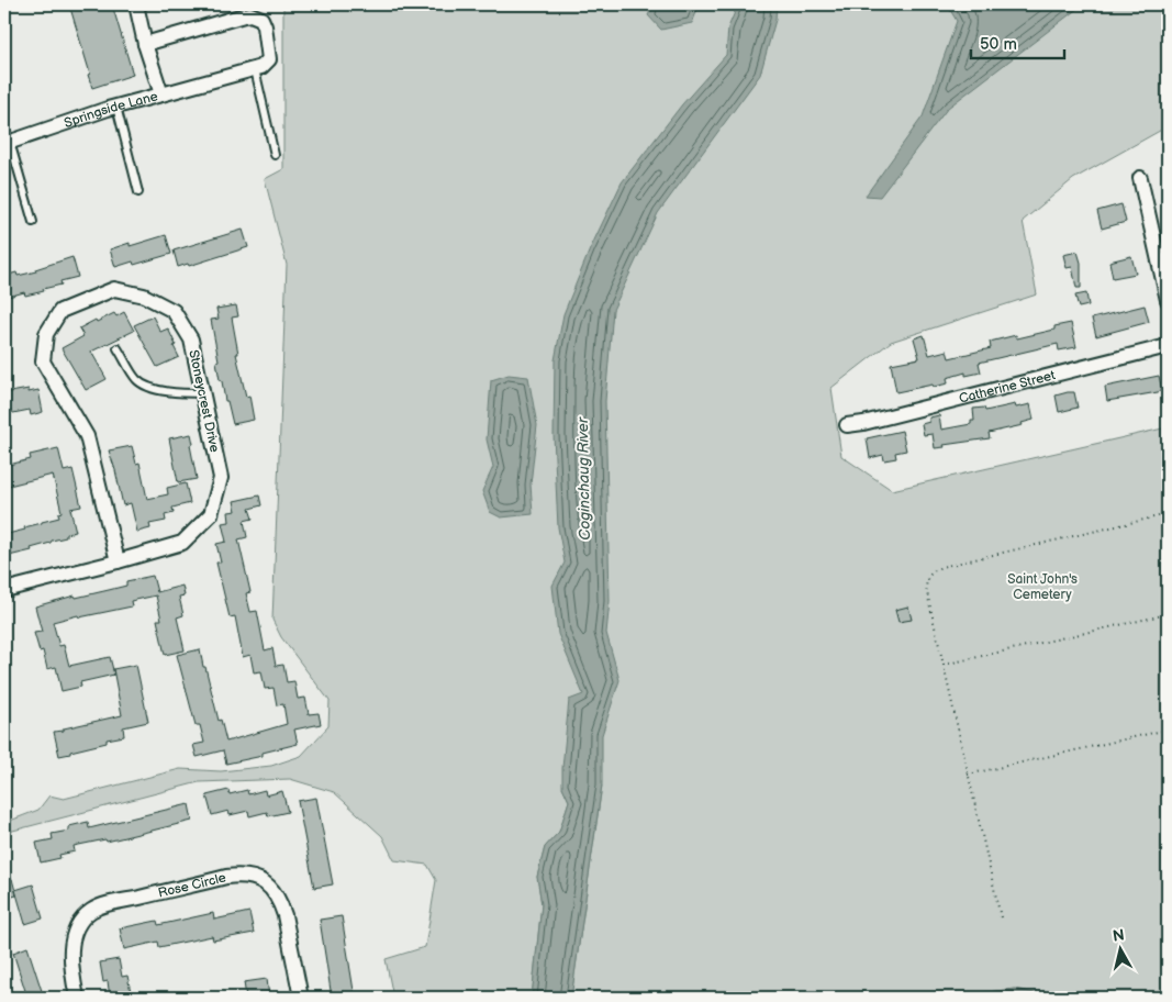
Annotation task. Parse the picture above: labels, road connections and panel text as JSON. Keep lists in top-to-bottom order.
{
  "streets": {
    "street": [
      "Springside Lane",
      "Catherine Street",
      "Stoneycrest Drive",
      "Rose Circle"
    ]
  },
  "water": ["Coginchaug River"],
  "parks": ["Saint John's Cemetery"],
  "scale_bar": "50 m",
  "north": "top"
}
